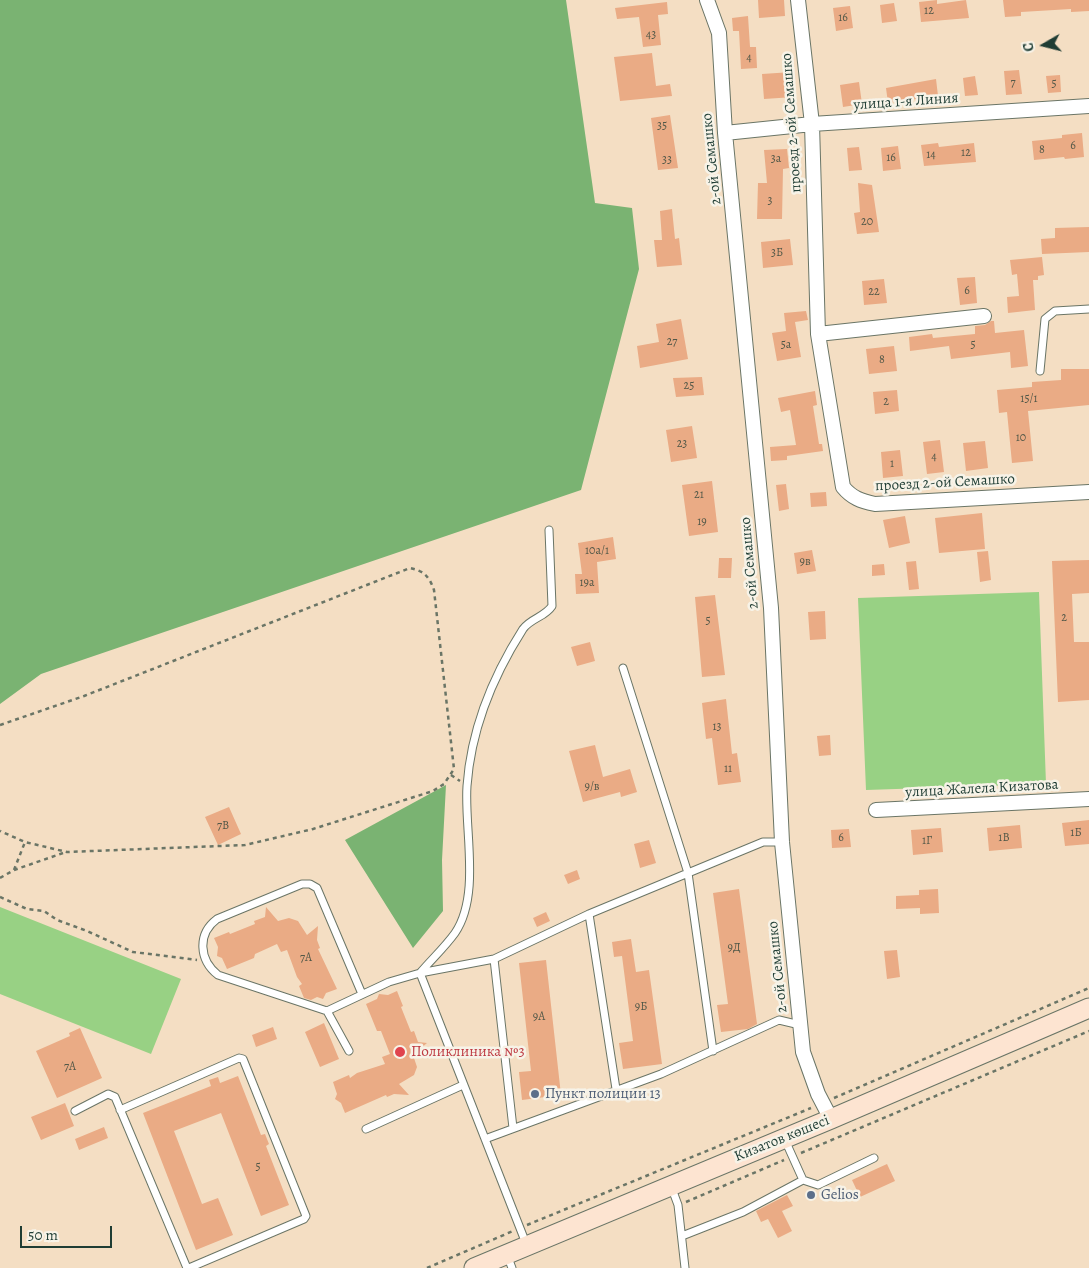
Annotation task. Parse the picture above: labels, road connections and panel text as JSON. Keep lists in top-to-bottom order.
{
  "streets": {
    "main road": ["Кизатов көшесі"],
    "street": [
      "улица 1-я Линия",
      "проезд 2-ой Семашко",
      "2-ой Семашко",
      "улица Жалела Кизатова"
    ]
  },
  "crossings": [
    ["улица 1-я Линия", "проезд 2-ой Семашко"],
    ["улица 1-я Линия", "2-ой Семашко"],
    ["2-ой Семашко", "Кизатов көшесі"]
  ],
  "places": ["Поликлиника №3", "Пункт полиции 13", "Gelios"],
  "house_numbers": [
    "12",
    "16",
    "43",
    "4",
    "7",
    "5",
    "35",
    "6",
    "8",
    "12",
    "14",
    "16",
    "3а",
    "33",
    "3",
    "20",
    "3Б",
    "6",
    "22",
    "27",
    "5а",
    "5",
    "8",
    "25",
    "15/1",
    "2",
    "10",
    "23",
    "4",
    "1",
    "21",
    "19",
    "10а/1",
    "9в",
    "19а",
    "2",
    "5",
    "13",
    "11",
    "9/в",
    "7В",
    "1Б",
    "6",
    "1В",
    "1Г",
    "9Д",
    "7А",
    "9Б",
    "9А",
    "7А",
    "5"
  ],
  "scale_bar": "50 m",
  "north": "left"
}
